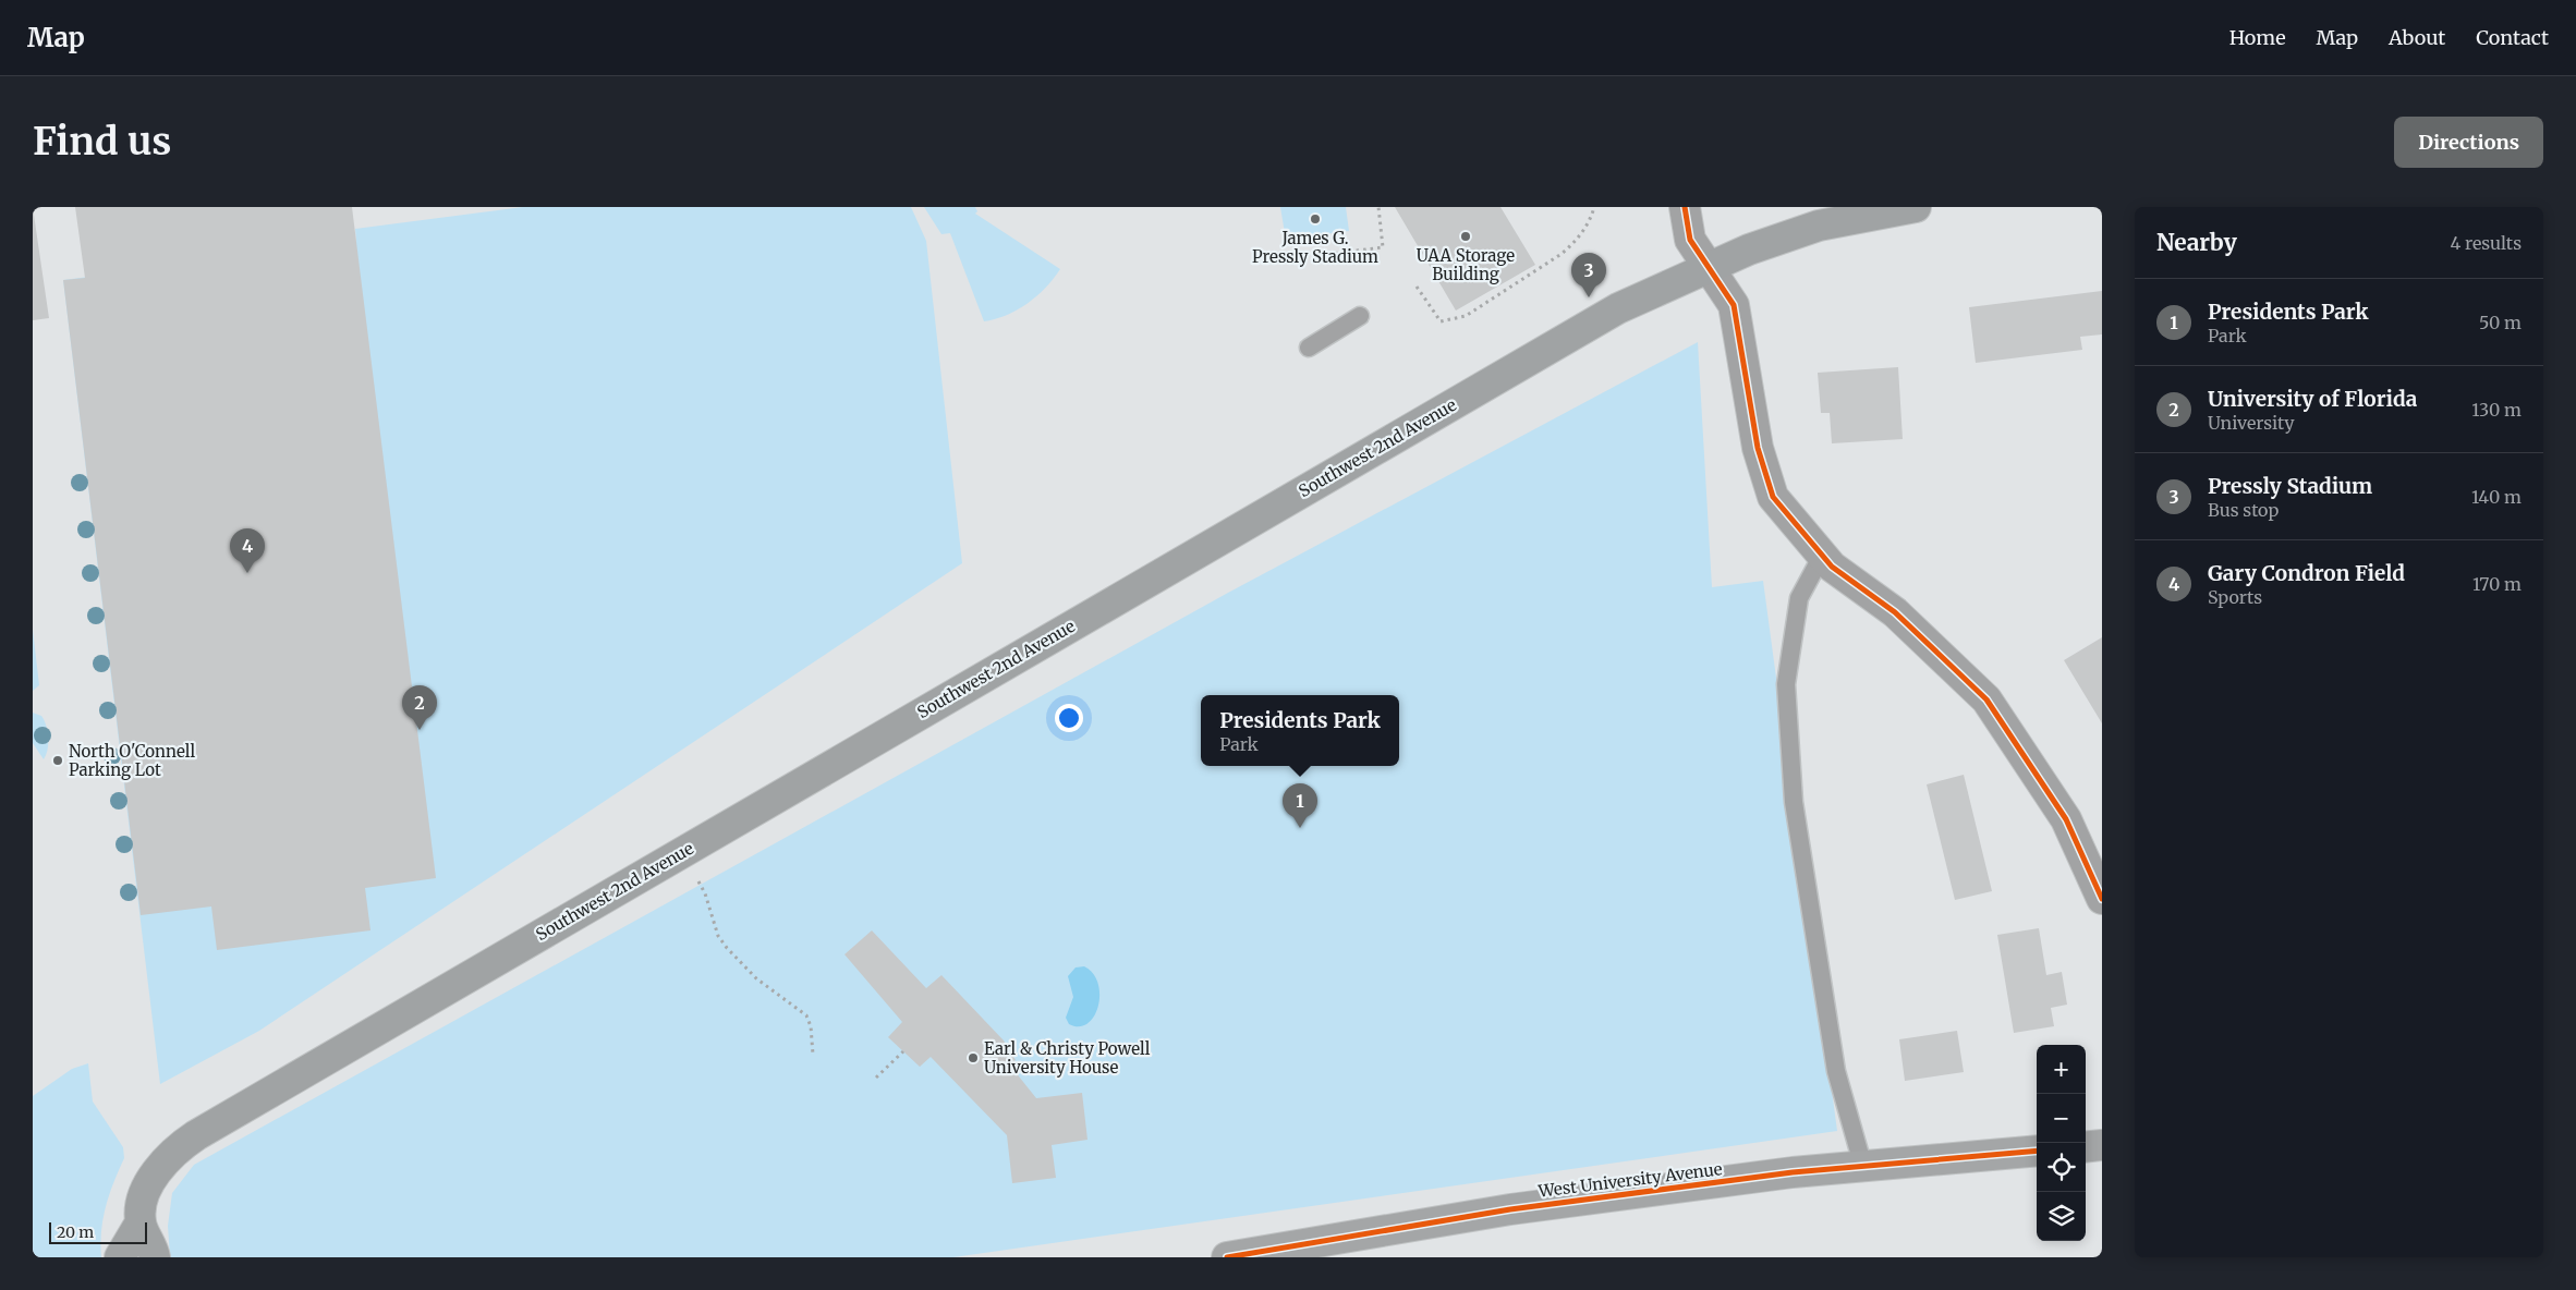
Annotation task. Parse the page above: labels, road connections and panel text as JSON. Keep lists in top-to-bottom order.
{
  "streets": {
    "main road": ["Southwest 2nd Avenue", "West University Avenue"]
  },
  "places": [
    "James G. Pressly Stadium",
    "UAA Storage Building",
    "North O'Connell Parking Lot",
    "Earl & Christy Powell University House"
  ],
  "scale_bar": "20 m",
  "page": {
    "header": "Map",
    "nav": [
      "Home",
      "Map",
      "About",
      "Contact"
    ],
    "buttons": "Directions",
    "title": "Find us",
    "heading": ["Nearby", "4 results"],
    "pins": [
      "3",
      "4",
      "2",
      "1"
    ],
    "list": [
      {
        "mark": "1",
        "name": "Presidents Park",
        "note": "Park",
        "value": "50 m"
      },
      {
        "mark": "2",
        "name": "University of Florida",
        "note": "University",
        "value": "130 m"
      },
      {
        "mark": "3",
        "name": "Pressly Stadium",
        "note": "Bus stop",
        "value": "140 m"
      },
      {
        "mark": "4",
        "name": "Gary Condron Field",
        "note": "Sports",
        "value": "170 m"
      }
    ],
    "popup": ["Presidents Park", "Park"],
    "map_buttons": ["+", "−"],
    "scale": "20 m"
  }
}
